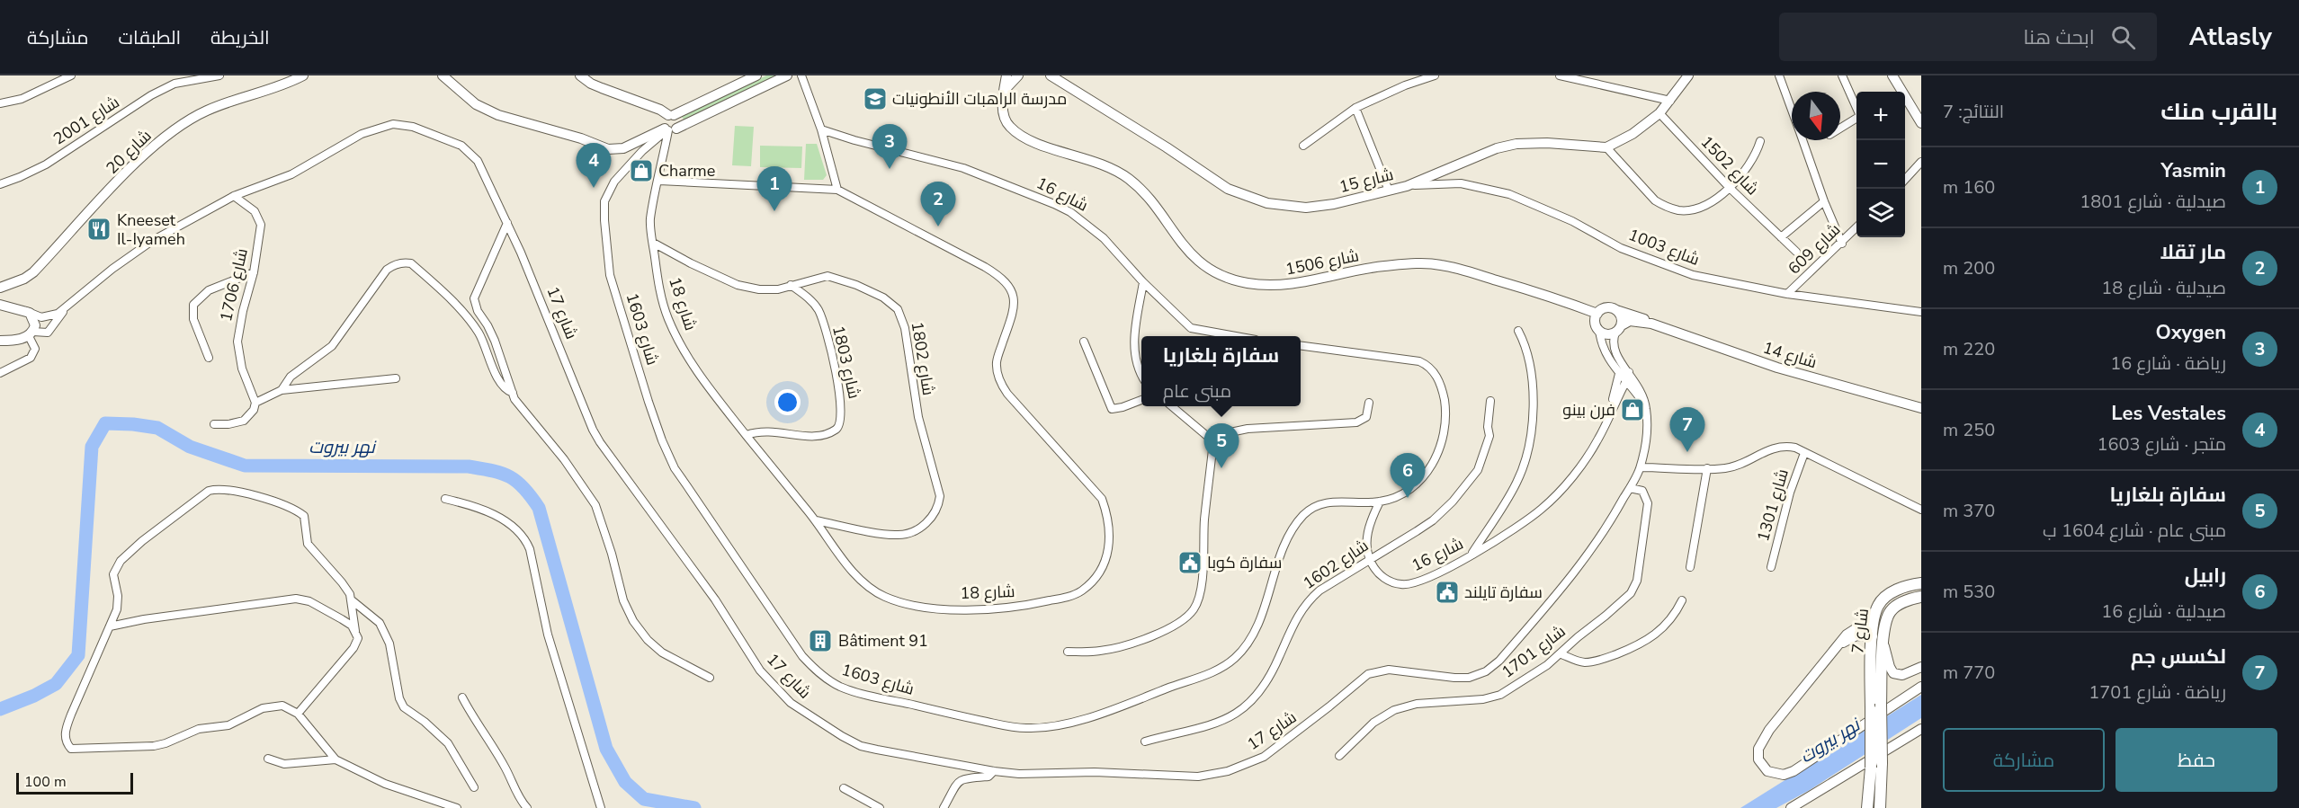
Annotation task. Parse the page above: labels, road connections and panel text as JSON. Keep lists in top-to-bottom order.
{
  "streets": {
    "main road": ["شارع 7"],
    "street": [
      "شارع 2001",
      "شارع 20",
      "شارع 1502",
      "شارع 15",
      "شارع 16",
      "شارع 1003",
      "شارع 609",
      "شارع 1506",
      "شارع 1706",
      "شارع 18",
      "شارع 17",
      "شارع 1603",
      "شارع 14",
      "شارع 1802",
      "شارع 1803",
      "شارع 1301",
      "شارع 1602",
      "شارع 1701"
    ]
  },
  "crossings": [
    ["شارع 15", "شارع 1003"],
    ["شارع 16", "شارع 17"],
    ["شارع 16", "شارع 1602"],
    ["شارع 1003", "شارع 609"],
    ["شارع 1506", "شارع 17"],
    ["شارع 1506", "شارع 14"],
    ["شارع 1706", "شارع 17"],
    ["شارع 18", "شارع 1603"],
    ["شارع 18", "شارع 1802"],
    ["شارع 18", "شارع 1803"],
    ["شارع 17", "شارع 14"],
    ["شارع 17", "شارع 1701"],
    ["شارع 1802", "شارع 1803"]
  ],
  "water": ["نهر بيروت"],
  "places": {
    "school or university": ["مدرسة الراهبات الأنطونيات"],
    "shop": ["Charme", "فرن بينو"],
    "restaurant": ["Kneeset Il-Iyameh"],
    "public building": ["سفارة كوبا", "سفارة تايلند"],
    "building": ["Bâtiment 91"]
  },
  "scale_bar": "100 m",
  "north": "bottom",
  "page": {
    "header": "Atlasly",
    "search": "ابحث هنا",
    "nav": ["الخريطة", "الطبقات", "مشاركة"],
    "heading": ["بالقرب منك", "النتائج: 7"],
    "map_buttons": ["+", "−"],
    "pins": [
      "3",
      "4",
      "1",
      "2",
      "7",
      "5",
      "6"
    ],
    "list": [
      {
        "mark": "1",
        "name": "Yasmin",
        "note": "صيدلية · شارع 1801",
        "value": "160 m"
      },
      {
        "mark": "2",
        "name": "مار تقلا",
        "note": "صيدلية · شارع 18",
        "value": "200 m"
      },
      {
        "mark": "3",
        "name": "Oxygen",
        "note": "رياضة · شارع 16",
        "value": "220 m"
      },
      {
        "mark": "4",
        "name": "Les Vestales",
        "note": "متجر · شارع 1603",
        "value": "250 m"
      },
      {
        "mark": "5",
        "name": "سفارة بلغاريا",
        "note": "مبنى عام · شارع 1604 ب",
        "value": "370 m"
      },
      {
        "mark": "6",
        "name": "رابيل",
        "note": "صيدلية · شارع 16",
        "value": "530 m"
      },
      {
        "mark": "7",
        "name": "لكسس جم",
        "note": "رياضة · شارع 1701",
        "value": "770 m"
      }
    ],
    "popup": ["سفارة بلغاريا", "مبنى عام"],
    "buttons": ["حفظ", "مشاركة"],
    "scale": "100 m"
  }
}
